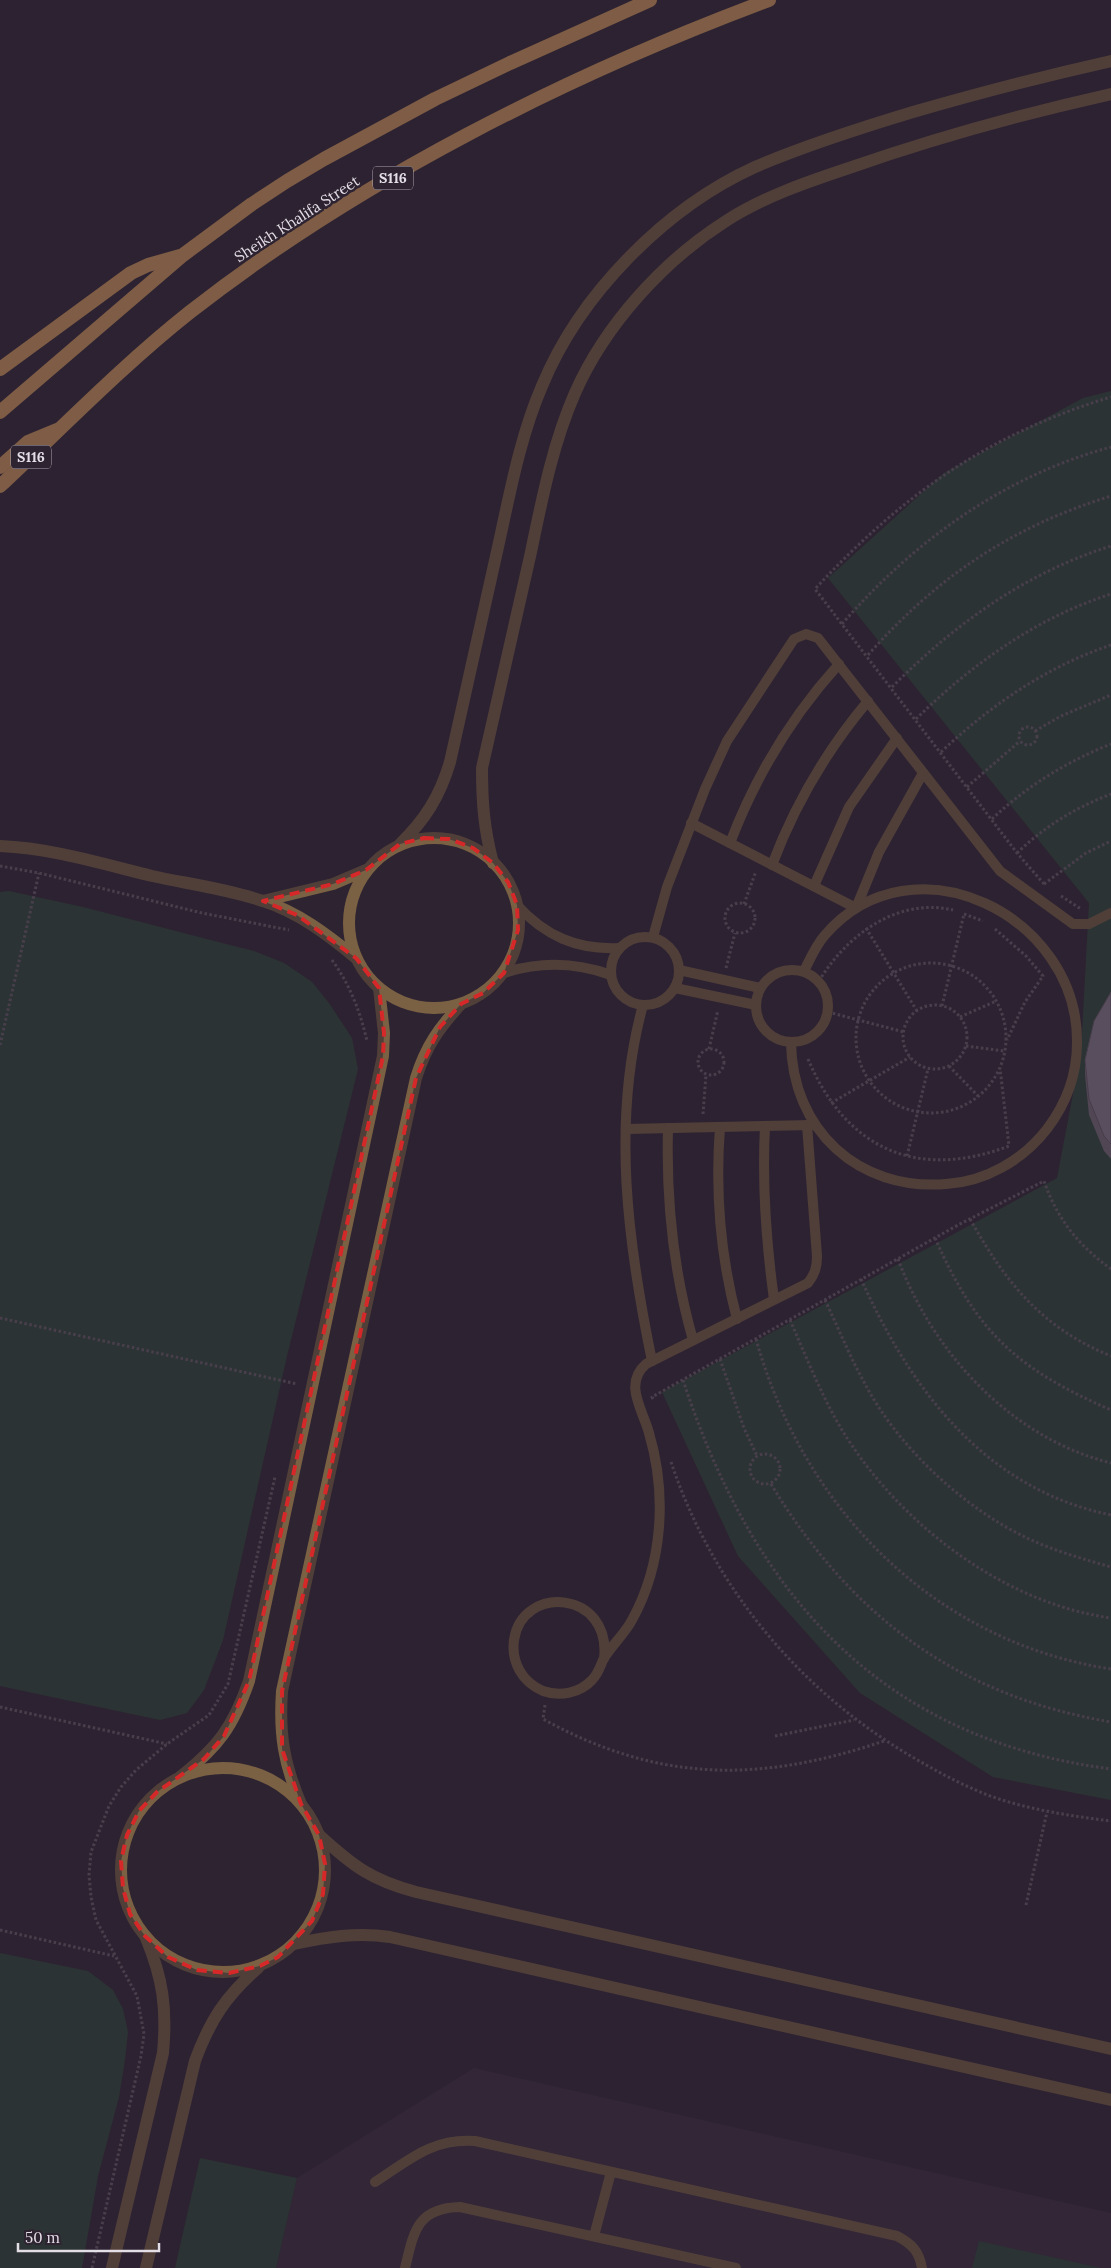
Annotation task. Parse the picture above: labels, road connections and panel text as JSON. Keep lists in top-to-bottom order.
{
  "streets": {
    "highway": ["S116", "Sheikh Khalifa Street"]
  },
  "scale_bar": "50 m"
}
